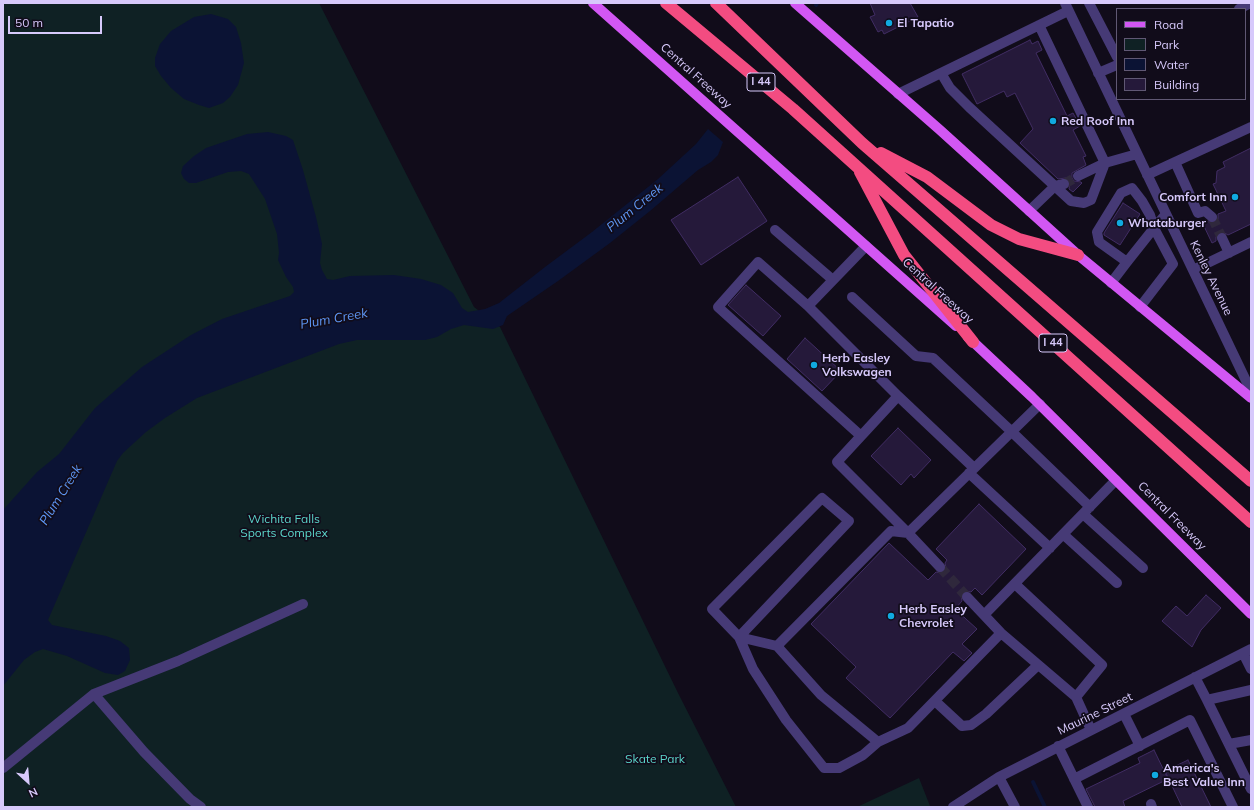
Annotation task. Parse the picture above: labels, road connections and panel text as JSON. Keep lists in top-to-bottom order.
{
  "streets": {
    "highway": ["I 44"],
    "main road": ["Central Freeway"],
    "street": ["Kenley Avenue", "Maurine Street"]
  },
  "water": ["Plum Creek"],
  "parks": ["Wichita Falls Sports Complex", "Skate Park"],
  "places": [
    "El Tapatio",
    "Red Roof Inn",
    "Comfort Inn",
    "Whataburger",
    "Herb Easley Volkswagen",
    "Herb Easley Chevrolet",
    "America's Best Value Inn"
  ],
  "legend": [
    "Road",
    "Park",
    "Water",
    "Building"
  ],
  "scale_bar": "50 m",
  "north": "bottom right"
}
